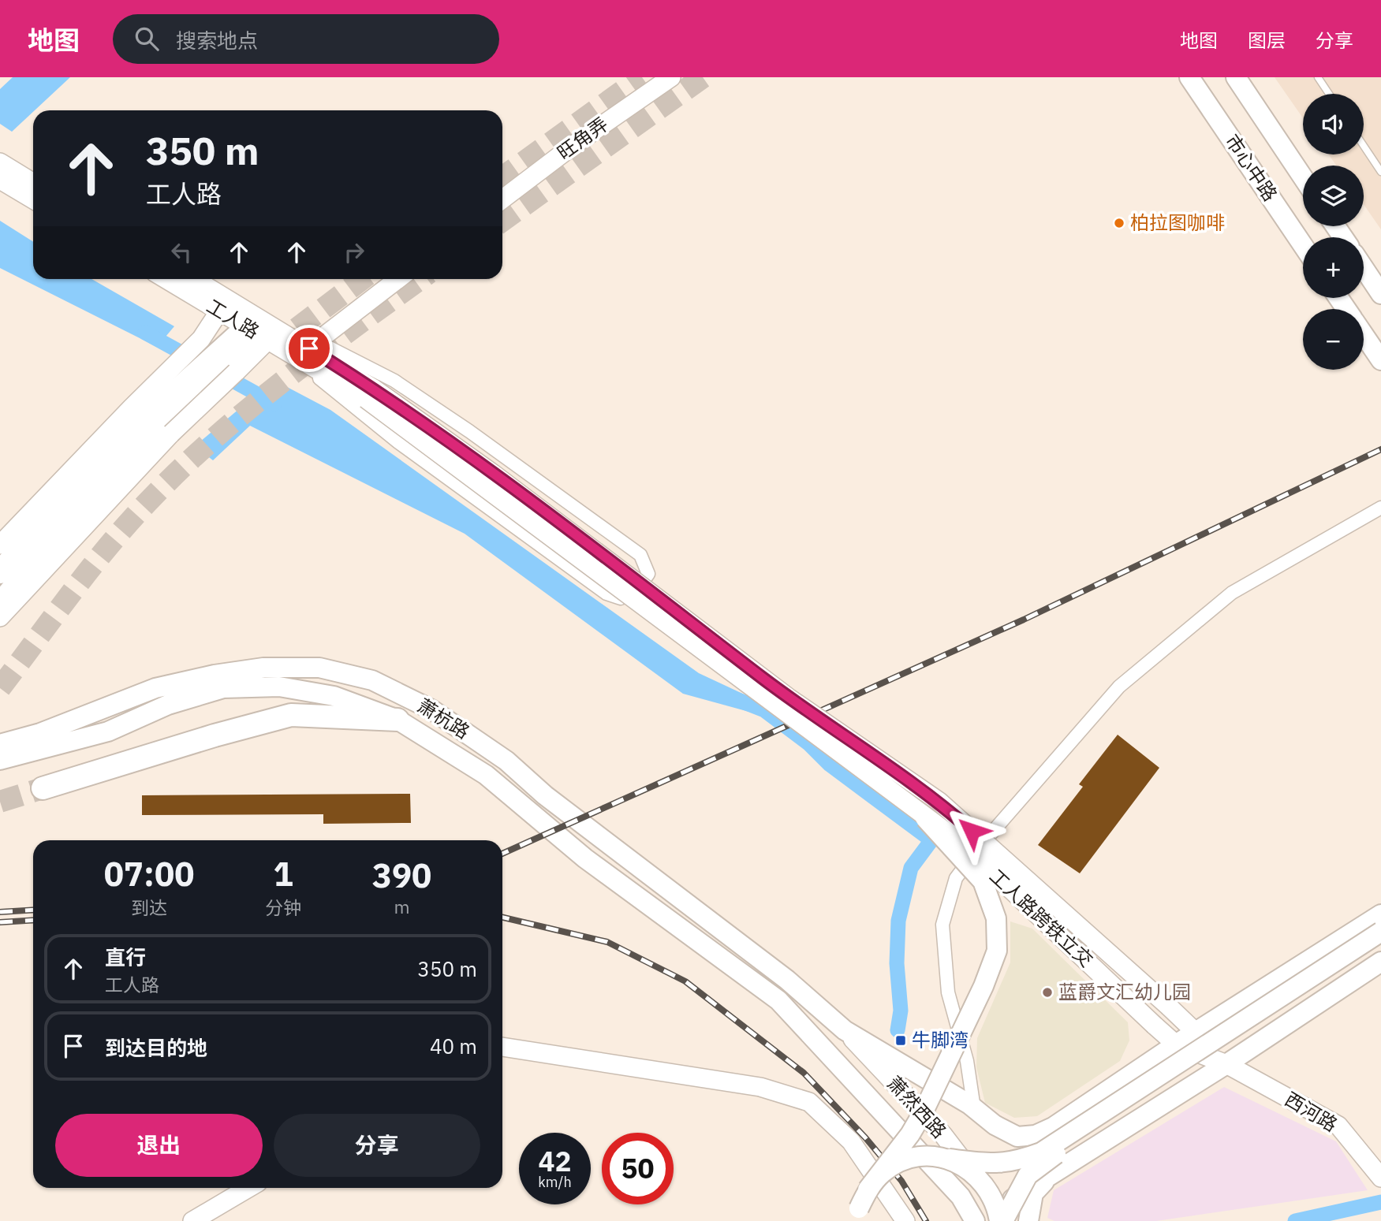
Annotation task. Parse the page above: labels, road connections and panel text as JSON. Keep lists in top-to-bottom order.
{
  "streets": {
    "main road": [
      "旺角弄",
      "市心中路",
      "工人路",
      "萧杭路",
      "工人路跨铁立交",
      "萧然西路",
      "西河路"
    ]
  },
  "crossings": [
    ["工人路", "工人路跨铁立交"],
    ["萧杭路", "萧然西路"]
  ],
  "places": {
    "other": ["柏拉图咖啡", "蓝爵文汇幼儿园"],
    "transit": ["牛脚湾"]
  },
  "page": {
    "header": "地图",
    "search": "搜索地点",
    "nav": ["地图", "图层", "分享"],
    "map_buttons": ["+", "−"],
    "turn": ["350 m", "工人路"],
    "eta": [
      "07:00",
      "到达",
      "1",
      "分钟",
      "390",
      "m"
    ],
    "list": [
      {
        "name": "直行",
        "note": "工人路",
        "value": "350 m"
      },
      {
        "name": "到达目的地",
        "value": "40 m"
      }
    ],
    "buttons": ["退出", "分享"],
    "speed": "42 km/h",
    "limit": "50"
  }
}
